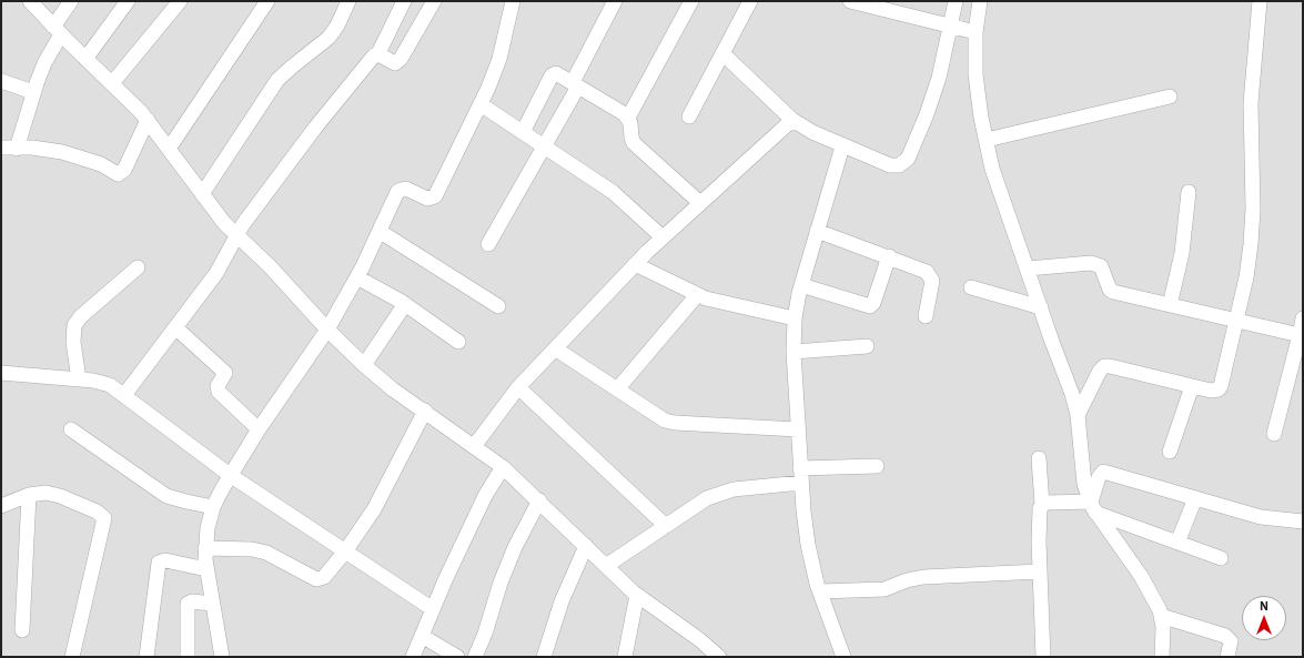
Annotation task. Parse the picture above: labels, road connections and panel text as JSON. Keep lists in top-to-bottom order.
{
  "north": "top"
}
